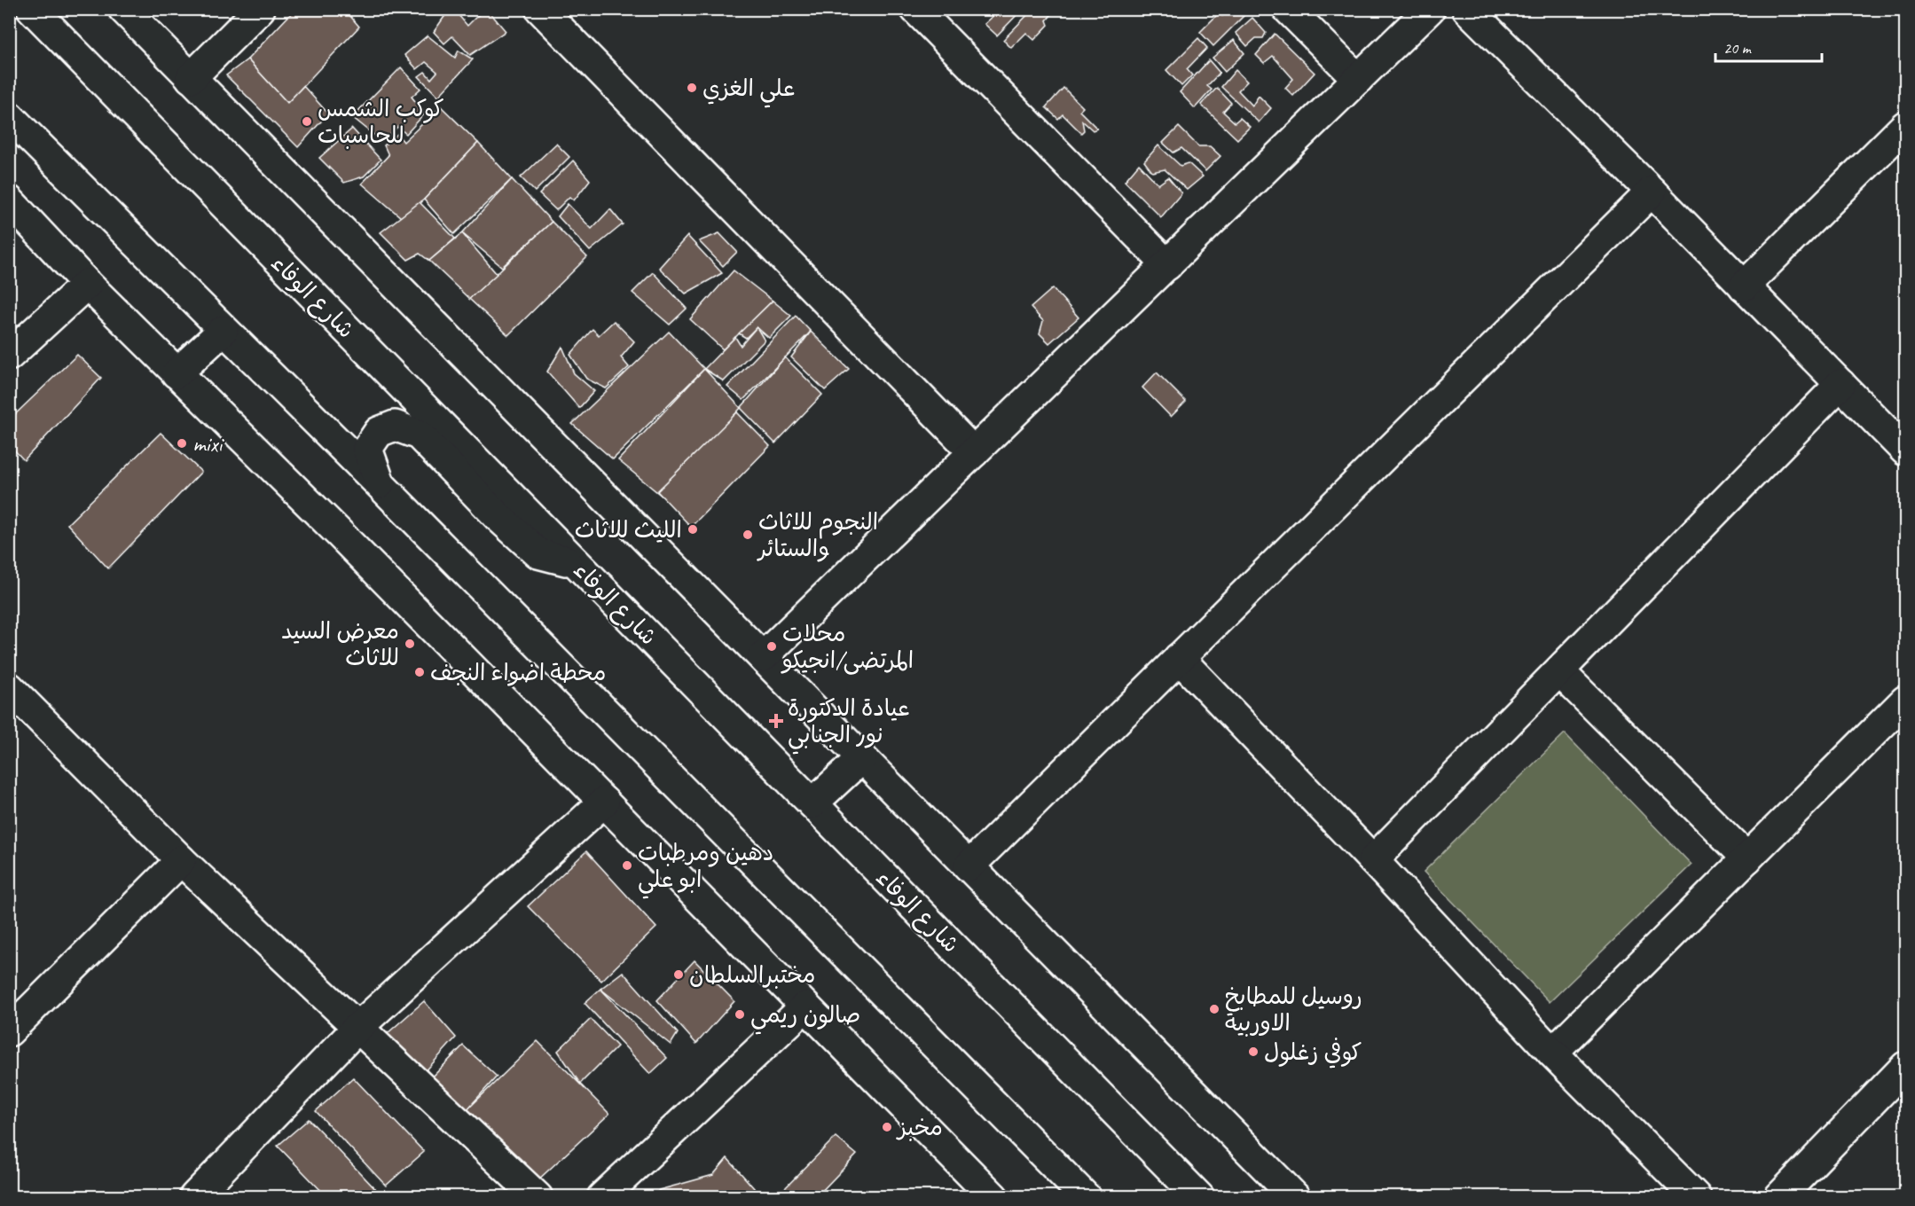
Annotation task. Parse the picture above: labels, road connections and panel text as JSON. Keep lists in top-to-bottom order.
{
  "streets": {
    "street": ["شارع الوفاء"]
  },
  "places": {
    "other": [
      "علي الغزي",
      "كوكب الشمس للحاسبات",
      "mixi",
      "الليث للاثاث",
      "النجوم للاثاث والستائر",
      "معرض السيد للاثاث",
      "محلات المرتضى/انجيكو",
      "محطة اضواء النجف",
      "دهين ومرطبات ابو علي",
      "مختبرالسلطان",
      "روسيل للمطابخ الاوربية",
      "صالون ريمي",
      "كوفي زغلول",
      "مخبز"
    ],
    "health": ["عيادة الدكتورة نور الجنابي"]
  },
  "scale_bar": "20 m"
}
